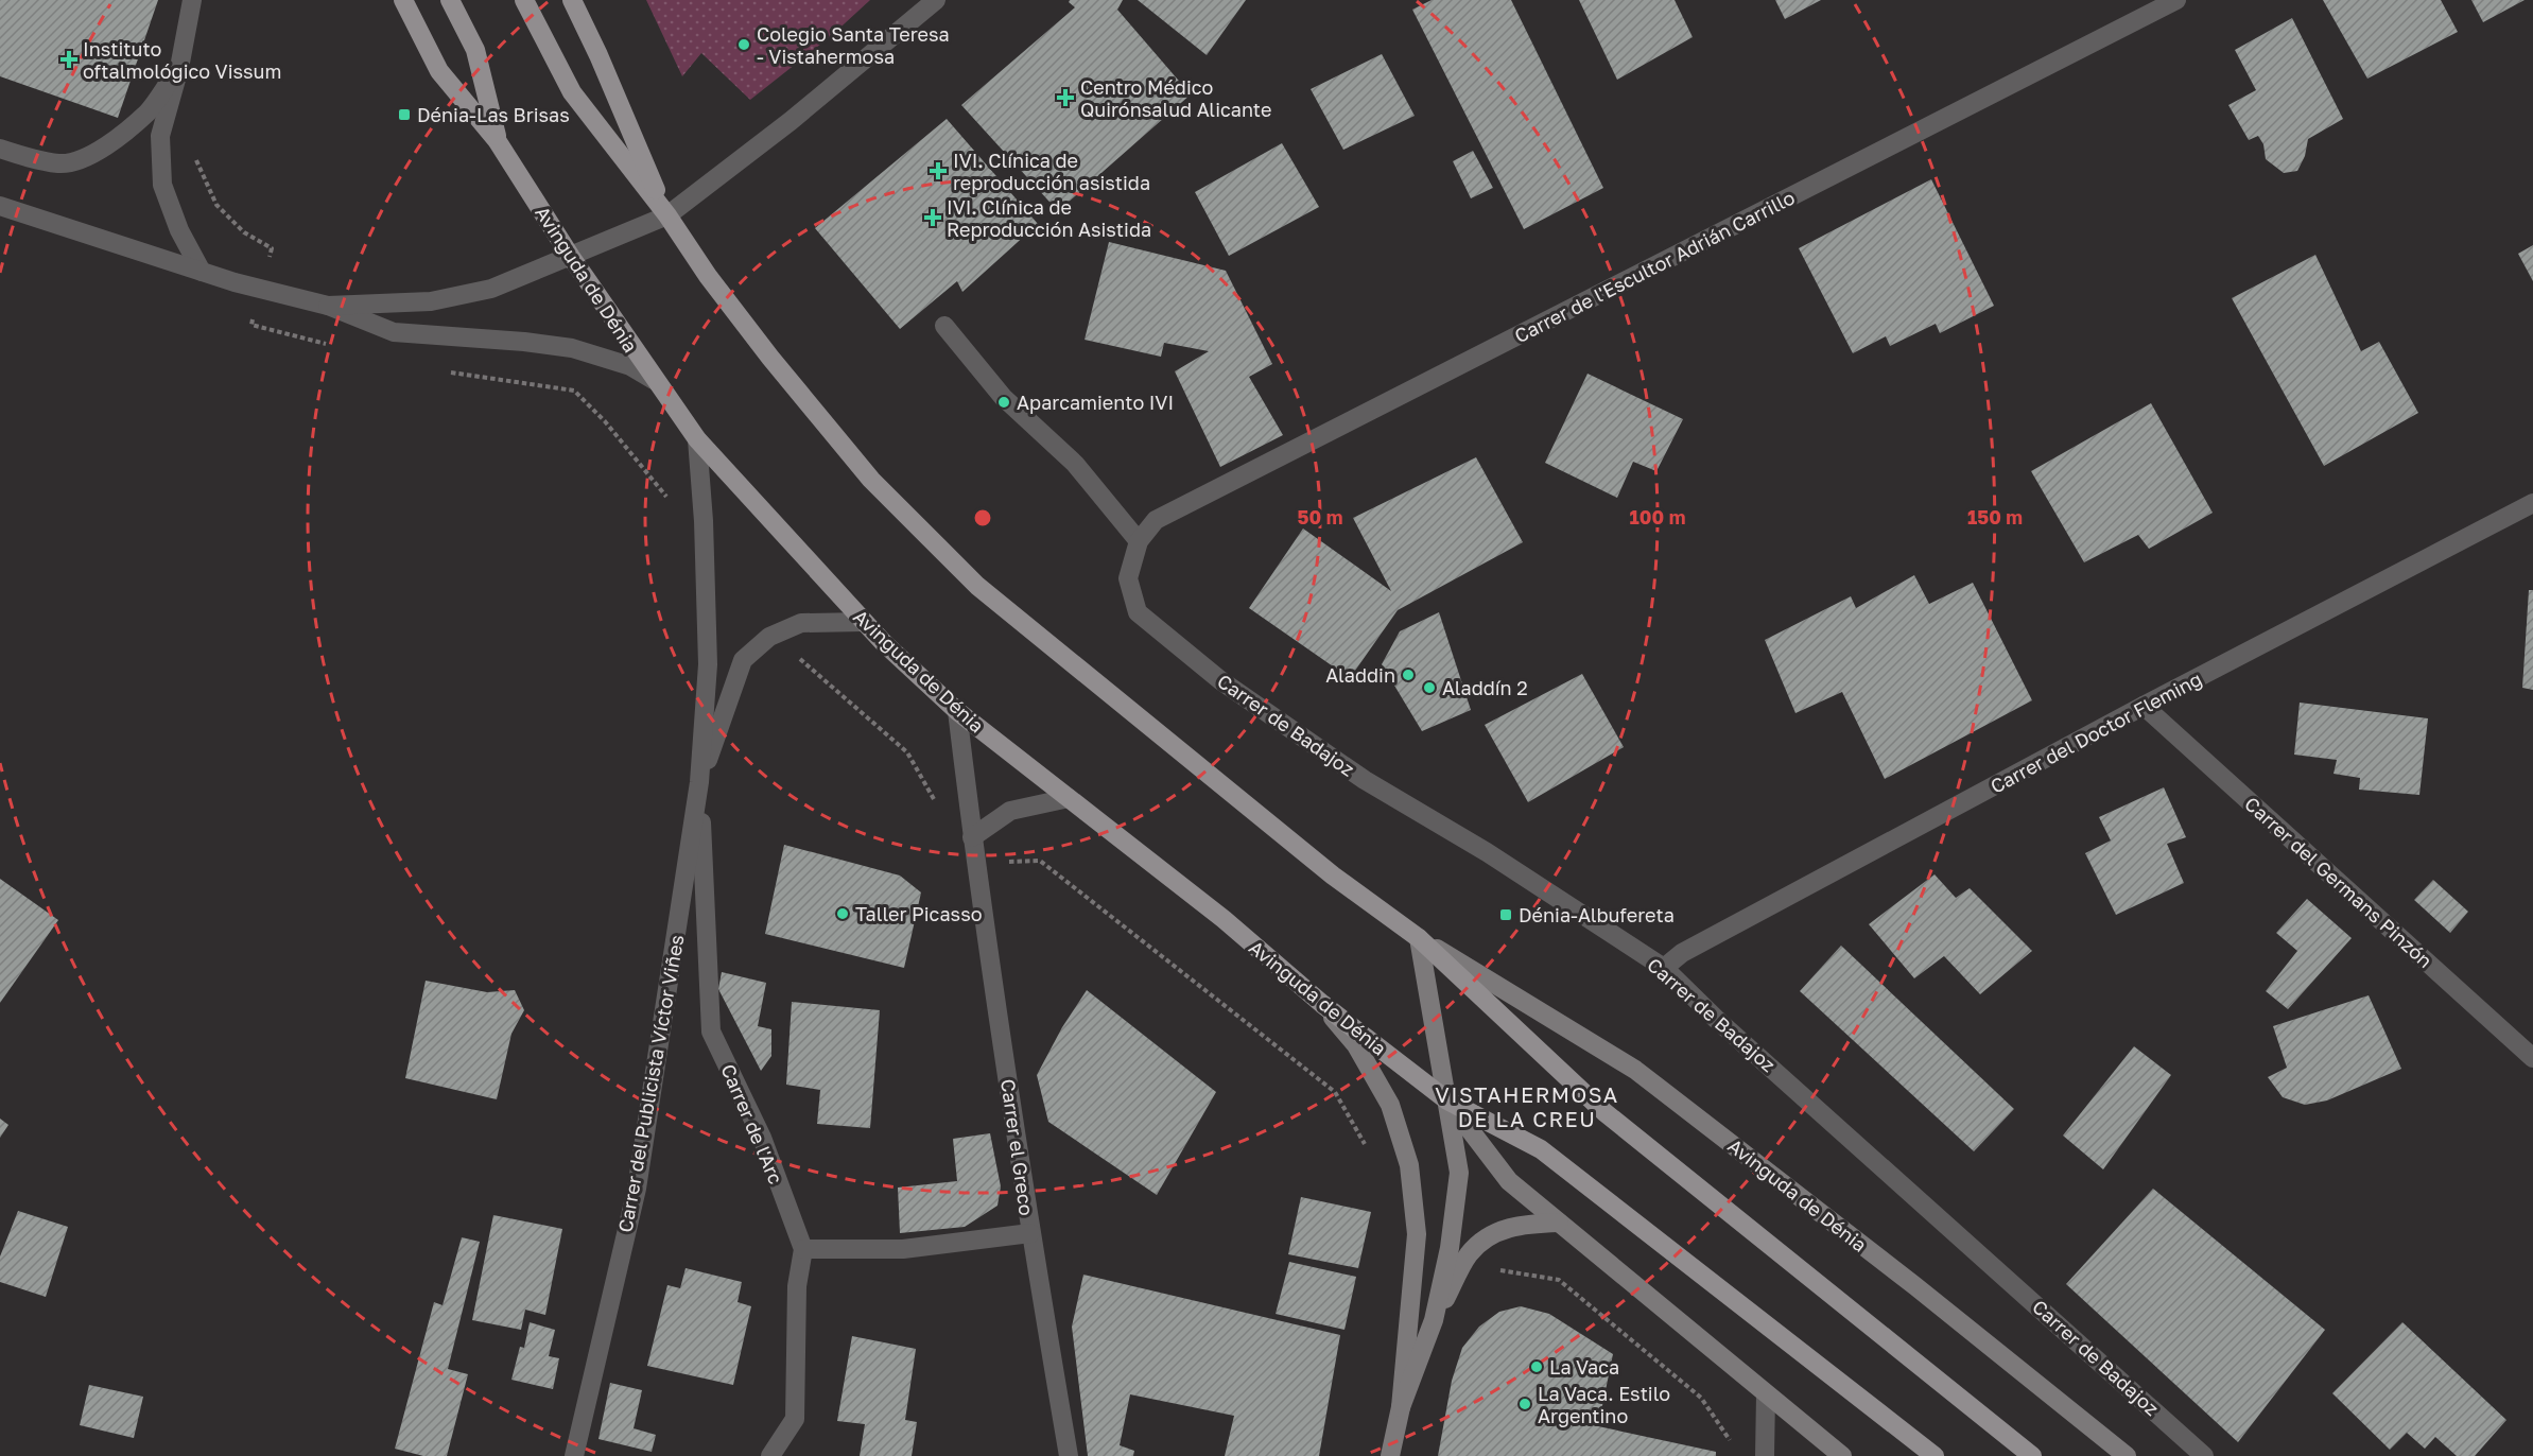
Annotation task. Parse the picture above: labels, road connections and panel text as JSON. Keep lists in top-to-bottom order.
{
  "streets": {
    "main road": ["Avinguda de Dénia"],
    "street": [
      "Carrer de l'Escultor Adrián Carrillo",
      "Carrer de Badajoz",
      "Carrer del Doctor Fleming",
      "Carrer del Germans Pinzón",
      "Carrer del Publicista Víctor Viñes",
      "Carrer de l'Arc",
      "Carrer el Greco"
    ]
  },
  "crossings": [
    ["Carrer de l'Escultor Adrián Carrillo", "Carrer de Badajoz"],
    ["Avinguda de Dénia", "Carrer del Publicista Víctor Viñes"],
    ["Avinguda de Dénia", "Carrer el Greco"],
    ["Carrer de Badajoz", "Carrer del Doctor Fleming"],
    ["Carrer del Doctor Fleming", "Carrer del Germans Pinzón"],
    ["Carrer del Publicista Víctor Viñes", "Carrer de l'Arc"]
  ],
  "districts": ["VISTAHERMOSA DE LA CREU"],
  "places": {
    "other": [
      "Colegio Santa Teresa - Vistahermosa",
      "Aparcamiento IVI",
      "Aladdin",
      "Aladdín 2",
      "Taller Picasso",
      "La Vaca",
      "La Vaca. Estilo Argentino"
    ],
    "health": [
      "Instituto oftalmológico Vissum",
      "Centro Médico Quirónsalud Alicante",
      "IVI. Clínica de reproducción asistida",
      "IVI. Clínica de Reproducción Asistida"
    ],
    "transit": ["Dénia-Las Brisas", "Dénia-Albufereta"]
  },
  "rings": ["50 m", "100 m", "150 m"]
}
